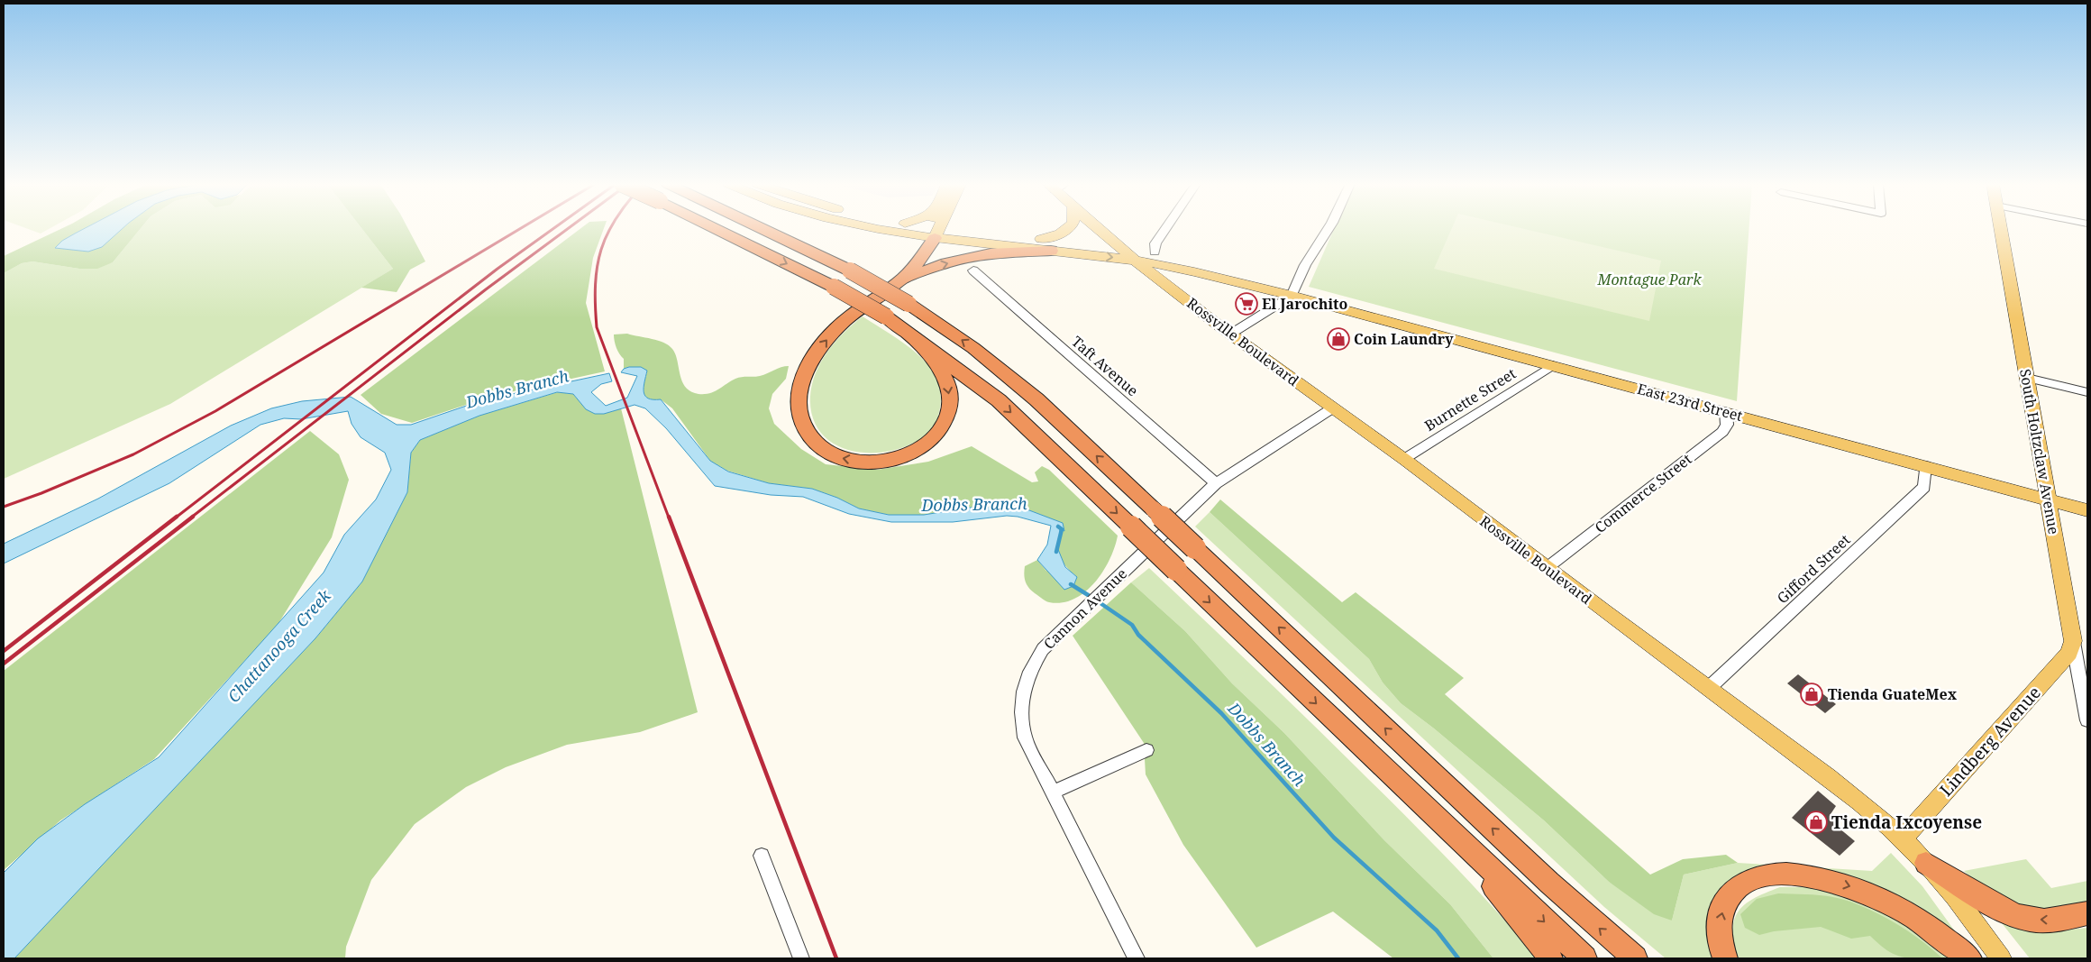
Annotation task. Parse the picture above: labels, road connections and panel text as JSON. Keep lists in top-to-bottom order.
{
  "streets": {
    "main road": [
      "Rossville Boulevard",
      "East 23rd Street",
      "South Holtzclaw Avenue",
      "Lindberg Avenue"
    ],
    "street": [
      "Taft Avenue",
      "Burnette Street",
      "Commerce Street",
      "Gifford Street",
      "Cannon Avenue"
    ]
  },
  "crossings": [
    ["Rossville Boulevard", "Burnette Street"],
    ["Rossville Boulevard", "East 23rd Street"],
    ["Rossville Boulevard", "Commerce Street"],
    ["Rossville Boulevard", "Gifford Street"],
    ["Rossville Boulevard", "Cannon Avenue"],
    ["Rossville Boulevard", "Lindberg Avenue"],
    ["Taft Avenue", "Cannon Avenue"],
    ["Burnette Street", "East 23rd Street"],
    ["East 23rd Street", "South Holtzclaw Avenue"],
    ["East 23rd Street", "Commerce Street"],
    ["East 23rd Street", "Gifford Street"],
    ["South Holtzclaw Avenue", "Lindberg Avenue"]
  ],
  "water": ["Dobbs Branch", "Chattanooga Creek"],
  "parks": ["Montague Park"],
  "places": {
    "supermarket": ["El Jarochito"],
    "shop": ["Coin Laundry", "Tienda GuateMex", "Tienda Ixcoyense"]
  }
}
